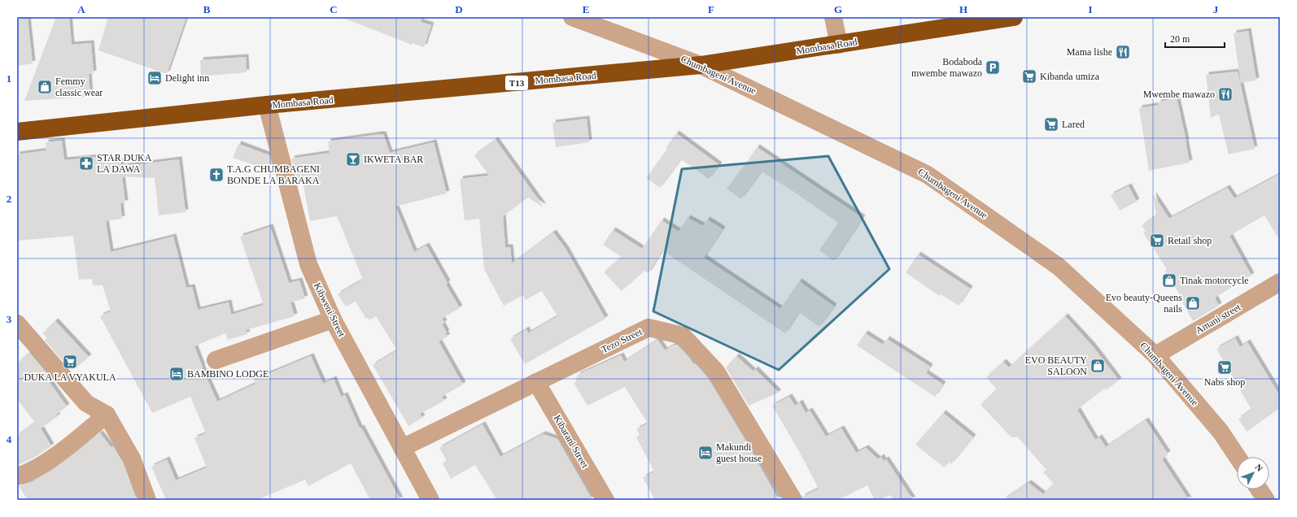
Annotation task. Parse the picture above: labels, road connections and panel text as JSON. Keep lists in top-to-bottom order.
{
  "streets": {
    "highway": ["Mombasa Road", "T13"],
    "street": [
      "Chumbageni Avenue",
      "Kibweni Street",
      "Amani street",
      "Tezo Street",
      "Kibarani Street"
    ]
  },
  "crossings": [
    ["Mombasa Road", "Chumbageni Avenue"],
    ["Mombasa Road", "Kibweni Street"],
    ["Chumbageni Avenue", "Amani street"],
    ["Kibweni Street", "Tezo Street"],
    ["Tezo Street", "Kibarani Street"]
  ],
  "places": {
    "restaurant": ["Mama lishe", "Mwembe mawazo"],
    "parking": ["Bodaboda mwembe mawazo"],
    "supermarket": [
      "Kibanda umiza",
      "Lared",
      "Retail shop",
      "DUKA LA VYAKULA",
      "Nabs shop"
    ],
    "hotel": ["Delight inn", "BAMBINO LODGE", "Makundi guest house"],
    "shop": [
      "Femmy classic wear",
      "Tinak motorcycle",
      "Evo beauty-Queens nails",
      "EVO BEAUTY SALOON"
    ],
    "bar": ["IKWETA BAR"],
    "pharmacy": ["STAR DUKA LA DAWA"],
    "church": ["T.A.G CHUMBAGENI BONDE LA BARAKA"]
  },
  "scale_bar": "20 m",
  "north": "top right",
  "grid": {
    "columns": [
      "A",
      "B",
      "C",
      "D",
      "E",
      "F",
      "G",
      "H",
      "I",
      "J"
    ],
    "rows": [
      "1",
      "2",
      "3",
      "4"
    ]
  }
}
